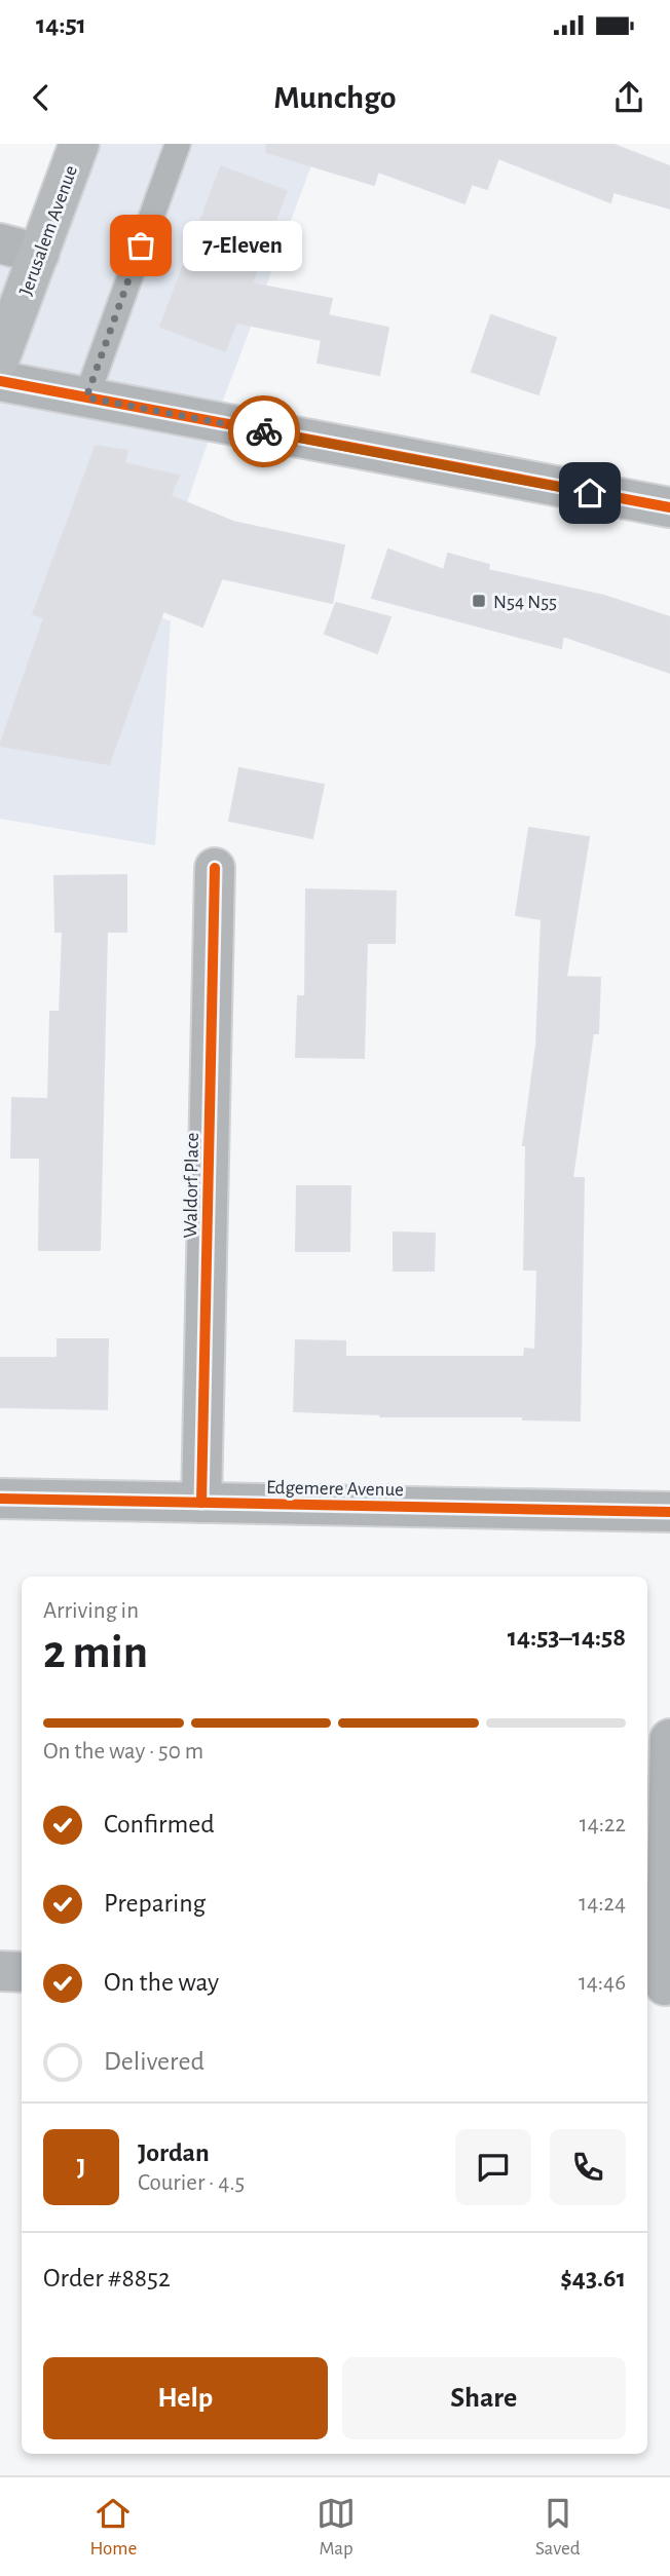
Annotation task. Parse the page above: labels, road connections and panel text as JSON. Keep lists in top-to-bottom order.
{
  "streets": {
    "main road": ["Jerusalem Avenue"],
    "street": ["Waldorf Place", "Edgemere Avenue"]
  },
  "crossings": [
    ["Waldorf Place", "Edgemere Avenue"]
  ],
  "places": {
    "other": ["7-Eleven"],
    "transit": ["N54 N55"]
  },
  "page": {
    "status": "14:51",
    "header": "Munchgo",
    "bubble": "7-Eleven",
    "heading": ["2 min", "Arriving in", "14:53–14:58"],
    "panel": [
      "Jordan",
      "Courier · 4.5",
      "Order #8852",
      "$43.61"
    ],
    "bar": "On the way · 50 m",
    "list": [
      ["Confirmed", "14:22"],
      ["Preparing", "14:24"],
      ["On the way", "14:46"],
      "Delivered"
    ],
    "round": "J",
    "buttons": ["Help", "Share"],
    "tabs": ["Home", "Map", "Saved"]
  }
}
